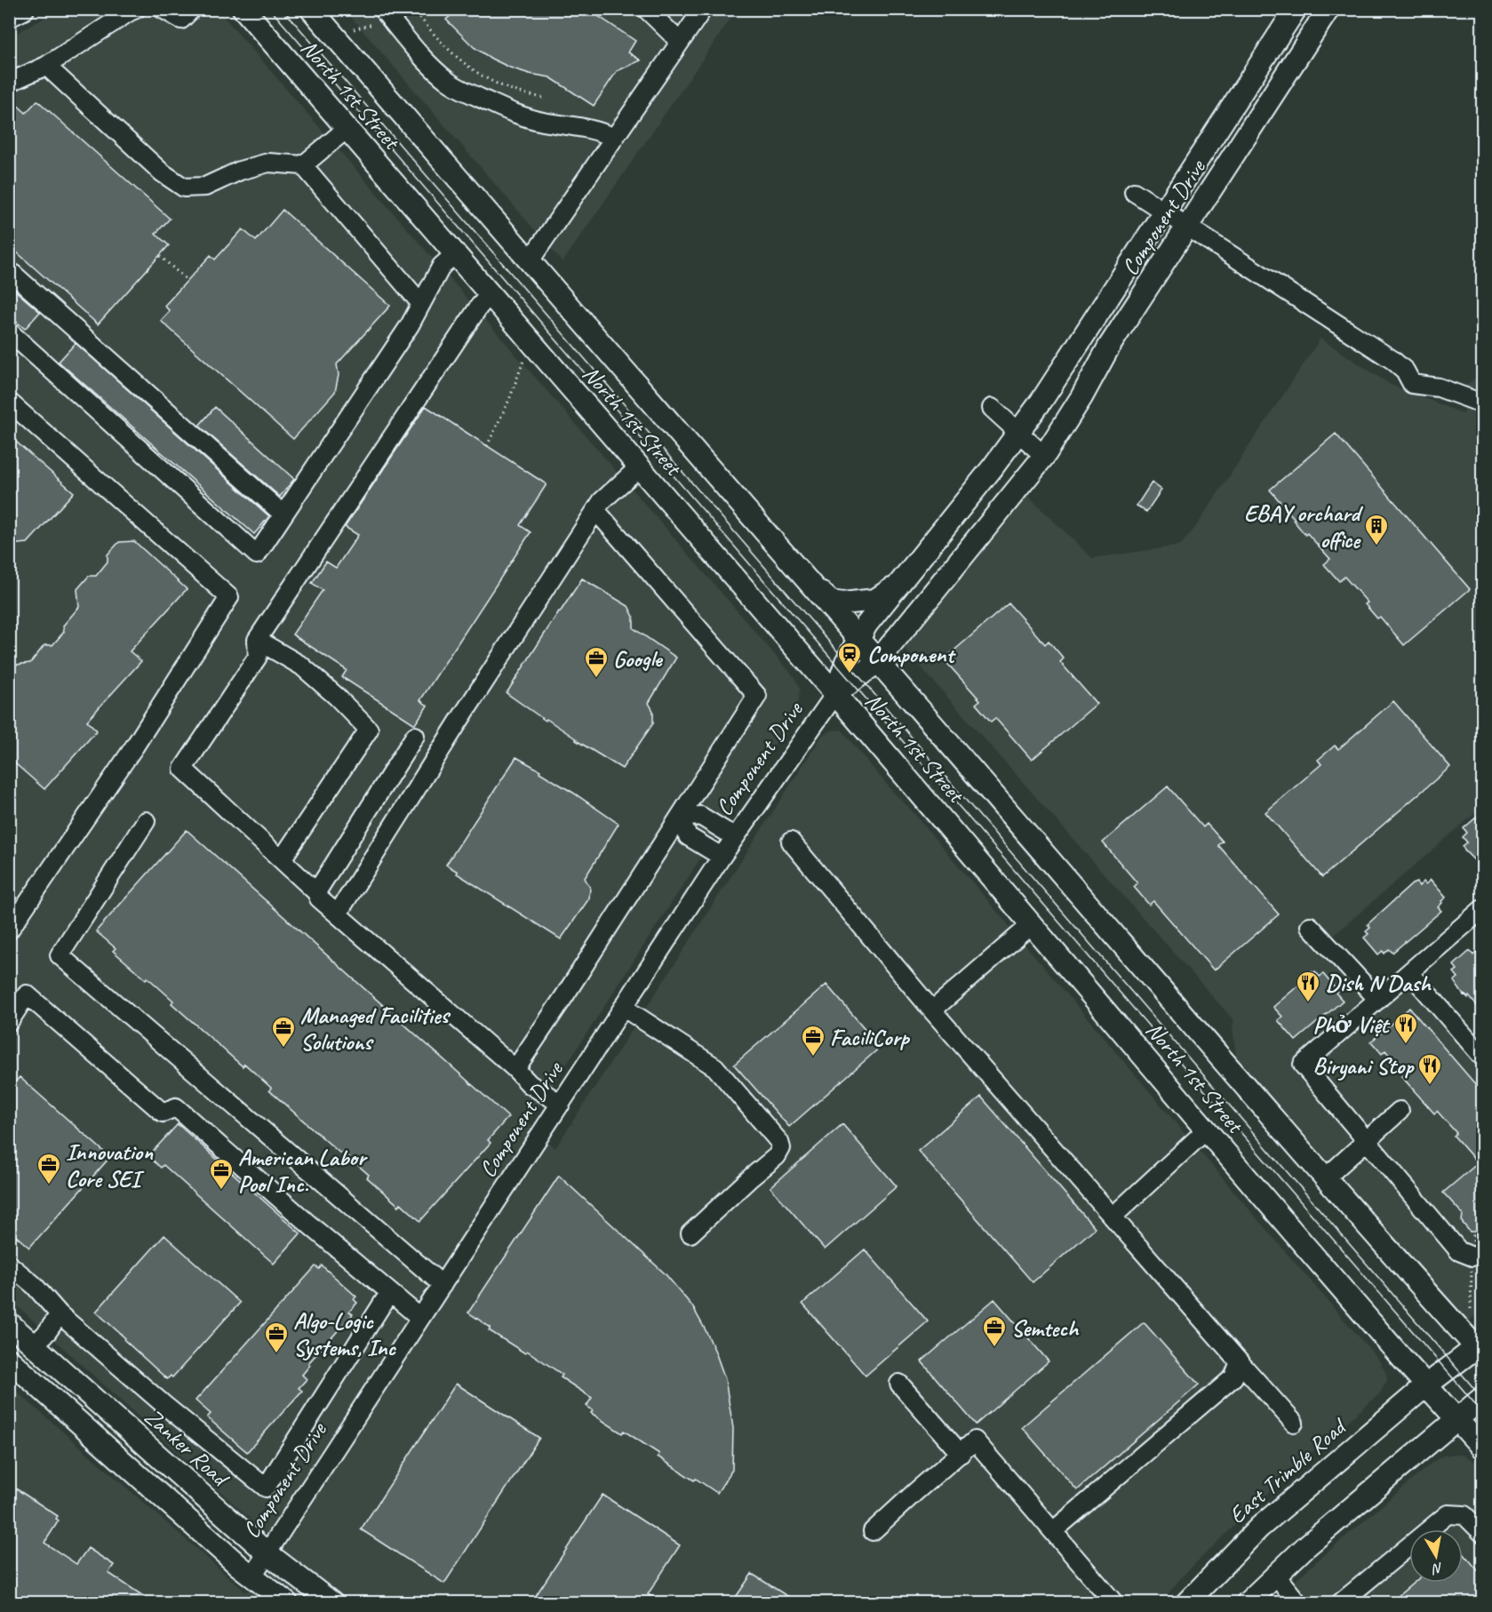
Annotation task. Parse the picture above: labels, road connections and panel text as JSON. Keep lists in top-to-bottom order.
{
  "streets": {
    "main road": [
      "North 1st Street",
      "Component Drive",
      "Zanker Road",
      "East Trimble Road"
    ]
  },
  "crossings": [
    ["North 1st Street", "Component Drive"],
    ["North 1st Street", "East Trimble Road"],
    ["Component Drive", "Zanker Road"]
  ],
  "places": {
    "building": ["EBAY orchard office"],
    "station": ["Component"],
    "office": [
      "Google",
      "Managed Facilities Solutions",
      "FaciliCorp",
      "Innovation Core SEI",
      "American Labor Pool Inc.",
      "Semtech",
      "Algo-Logic Systems, Inc"
    ],
    "restaurant": ["Dish N Dash", "Phở Việt", "Biryani Stop"]
  },
  "north": "bottom"
}
